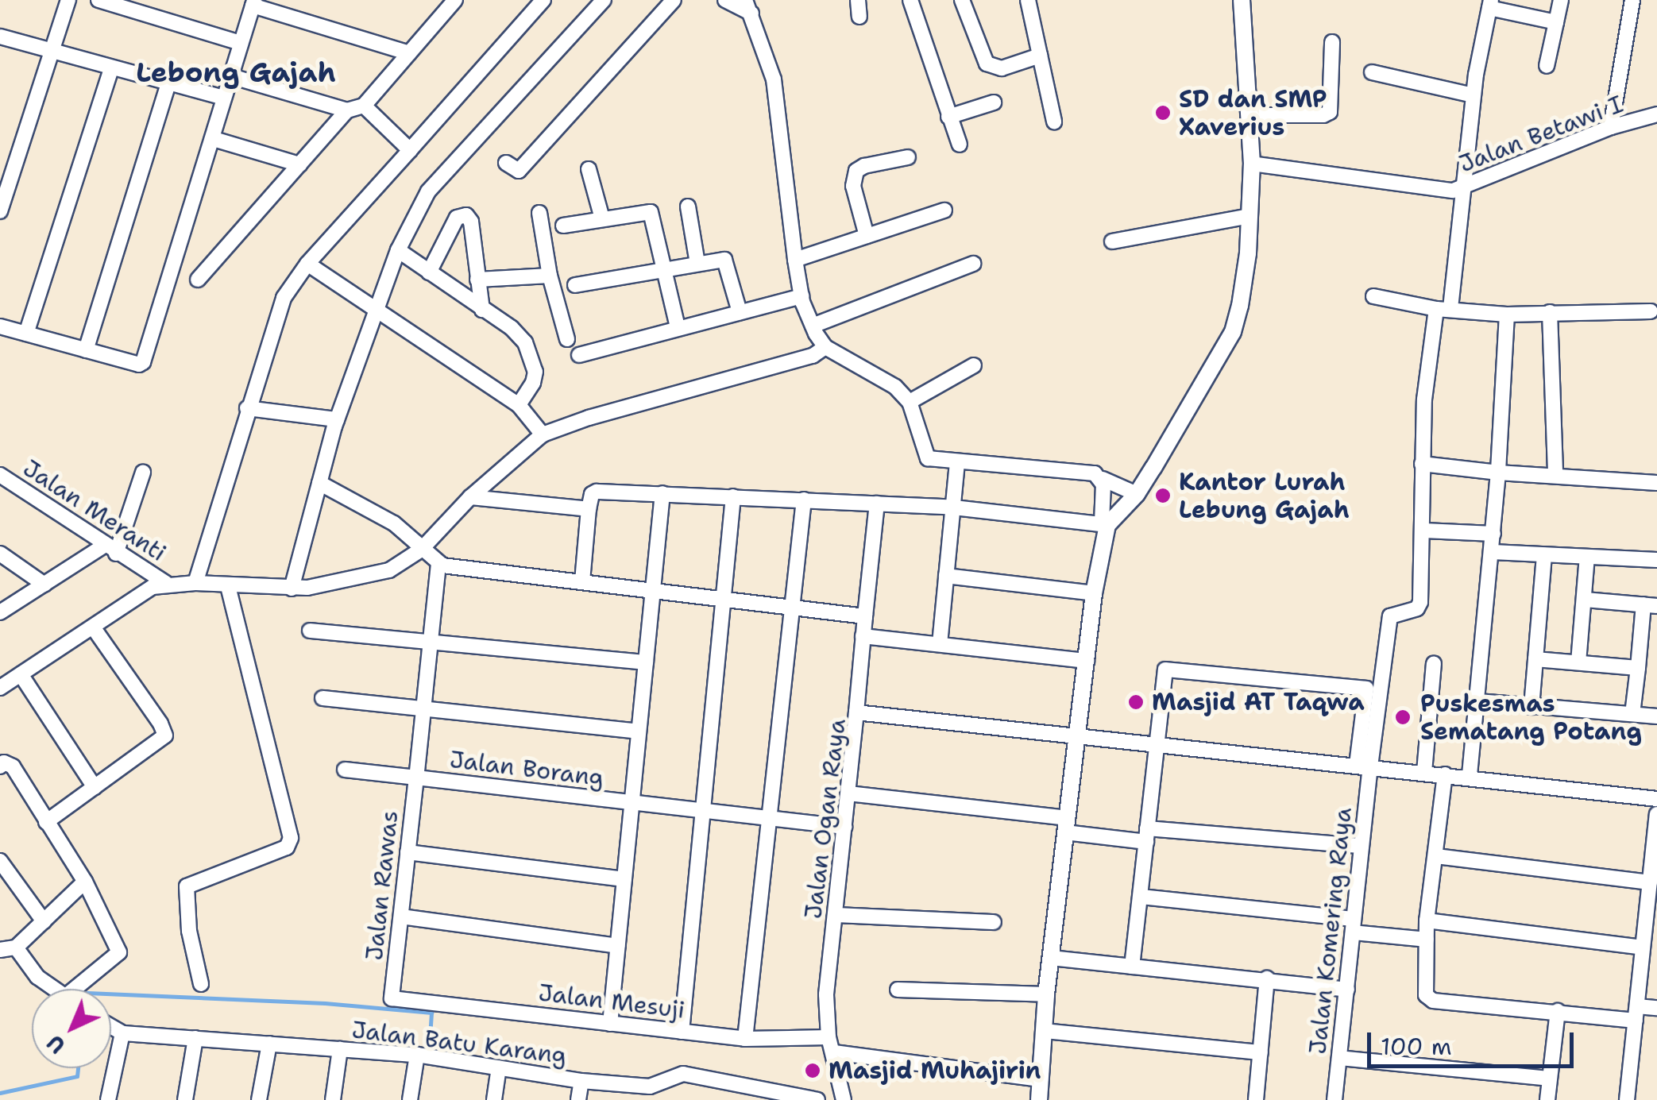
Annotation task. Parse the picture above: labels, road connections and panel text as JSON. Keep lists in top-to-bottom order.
{
  "streets": {
    "street": [
      "Jalan Betawi I",
      "Jalan Meranti",
      "Jalan Borang",
      "Jalan Ogan Raya",
      "Jalan Rawas",
      "Jalan Komering Raya",
      "Jalan Mesuji",
      "Jalan Batu Karang"
    ]
  },
  "crossings": [
    ["Jalan Borang", "Jalan Ogan Raya"],
    ["Jalan Borang", "Jalan Rawas"],
    ["Jalan Ogan Raya", "Jalan Komering Raya"],
    ["Jalan Ogan Raya", "Jalan Mesuji"],
    ["Jalan Rawas", "Jalan Mesuji"]
  ],
  "districts": ["Lebong Gajah"],
  "places": [
    "SD dan SMP Xaverius",
    "Kantor Lurah Lebung Gajah",
    "Masjid AT Taqwa",
    "Puskesmas Sematang Potang",
    "Masjid Muhajirin"
  ],
  "scale_bar": "100 m",
  "north": "bottom left"
}
